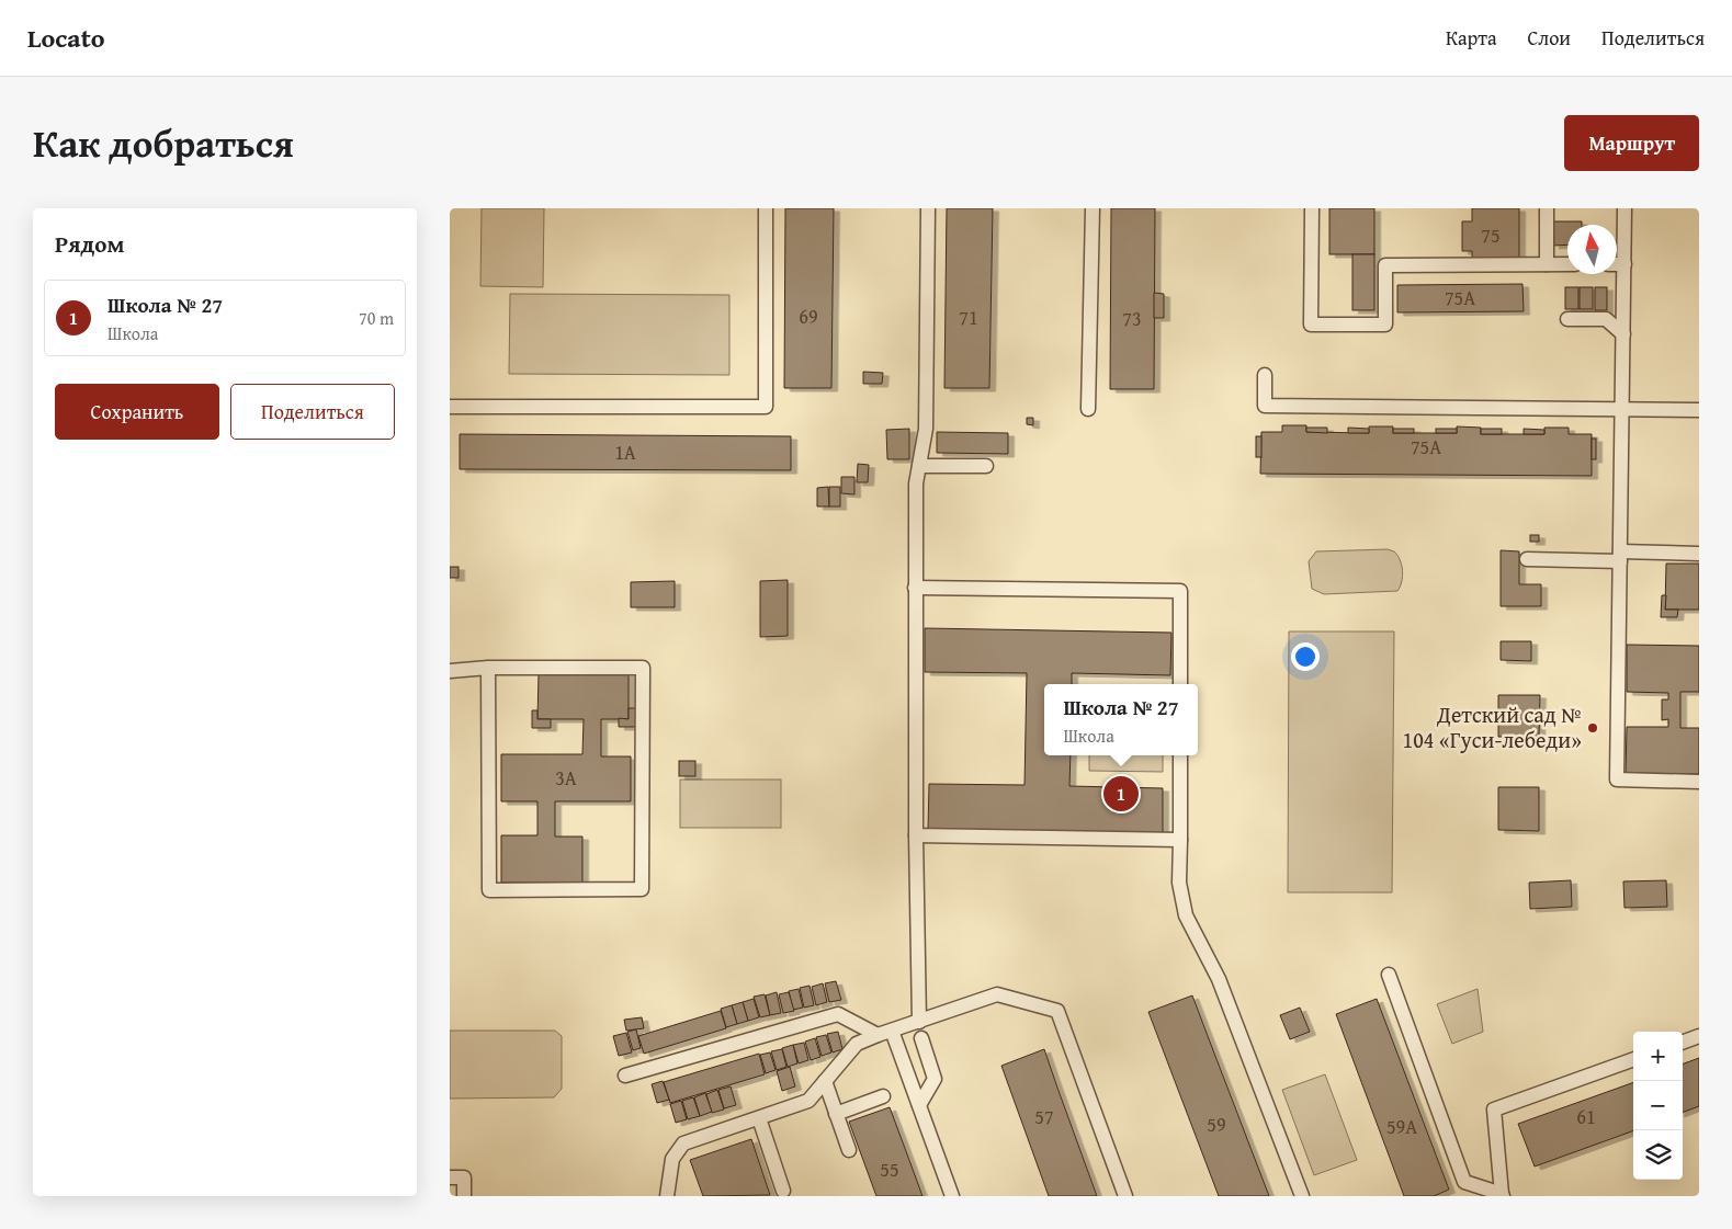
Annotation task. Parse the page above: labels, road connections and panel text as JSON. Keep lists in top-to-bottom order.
{
  "places": ["Детский сад № 104 «Гуси-лебеди»"],
  "house_numbers": [
    "75",
    "75А",
    "69",
    "71",
    "73",
    "75А",
    "1А",
    "3А",
    "57",
    "61",
    "59",
    "59А",
    "55"
  ],
  "north": "top",
  "page": {
    "header": "Locato",
    "nav": ["Карта", "Слои", "Поделиться"],
    "title": "Как добраться",
    "buttons": [
      "Маршрут",
      ["Сохранить", "Поделиться"]
    ],
    "heading": "Рядом",
    "list": [
      {
        "mark": "1",
        "name": "Школа № 27",
        "note": "Школа",
        "value": "70 m"
      }
    ],
    "popup": ["Школа № 27", "Школа"],
    "pins": "1",
    "map_buttons": ["+", "−"]
  }
}
